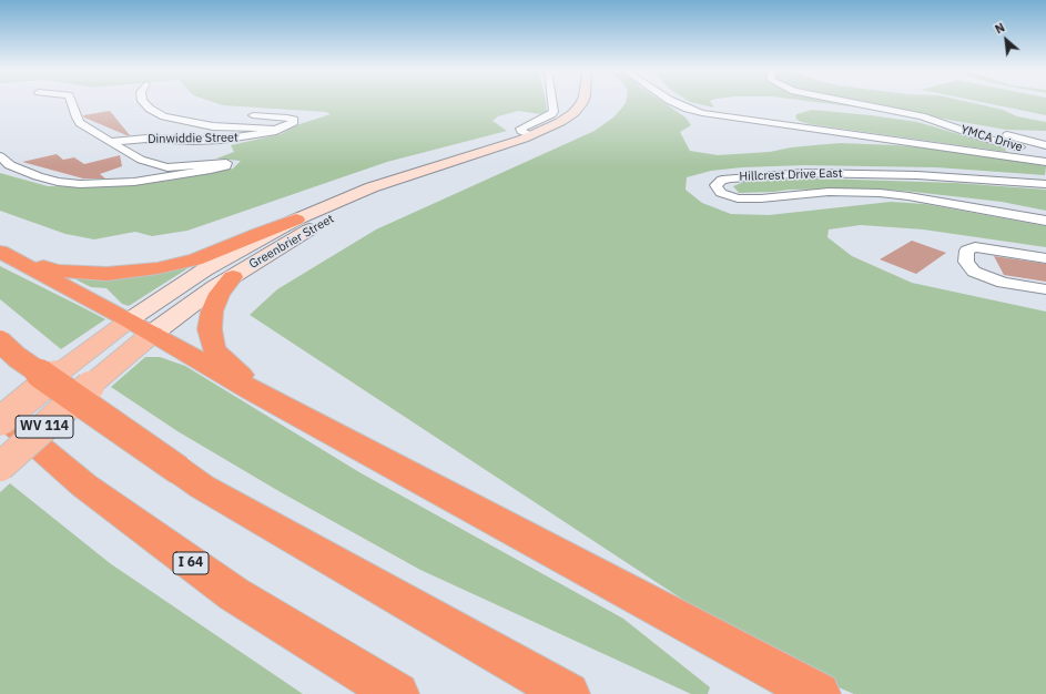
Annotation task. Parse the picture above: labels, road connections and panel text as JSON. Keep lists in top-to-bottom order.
{
  "streets": {
    "highway": ["I 64"],
    "main road": ["Greenbrier Street", "WV 114"],
    "street": ["Dinwiddie Street", "YMCA Drive", "Hillcrest Drive East"]
  },
  "north": "top left"
}
